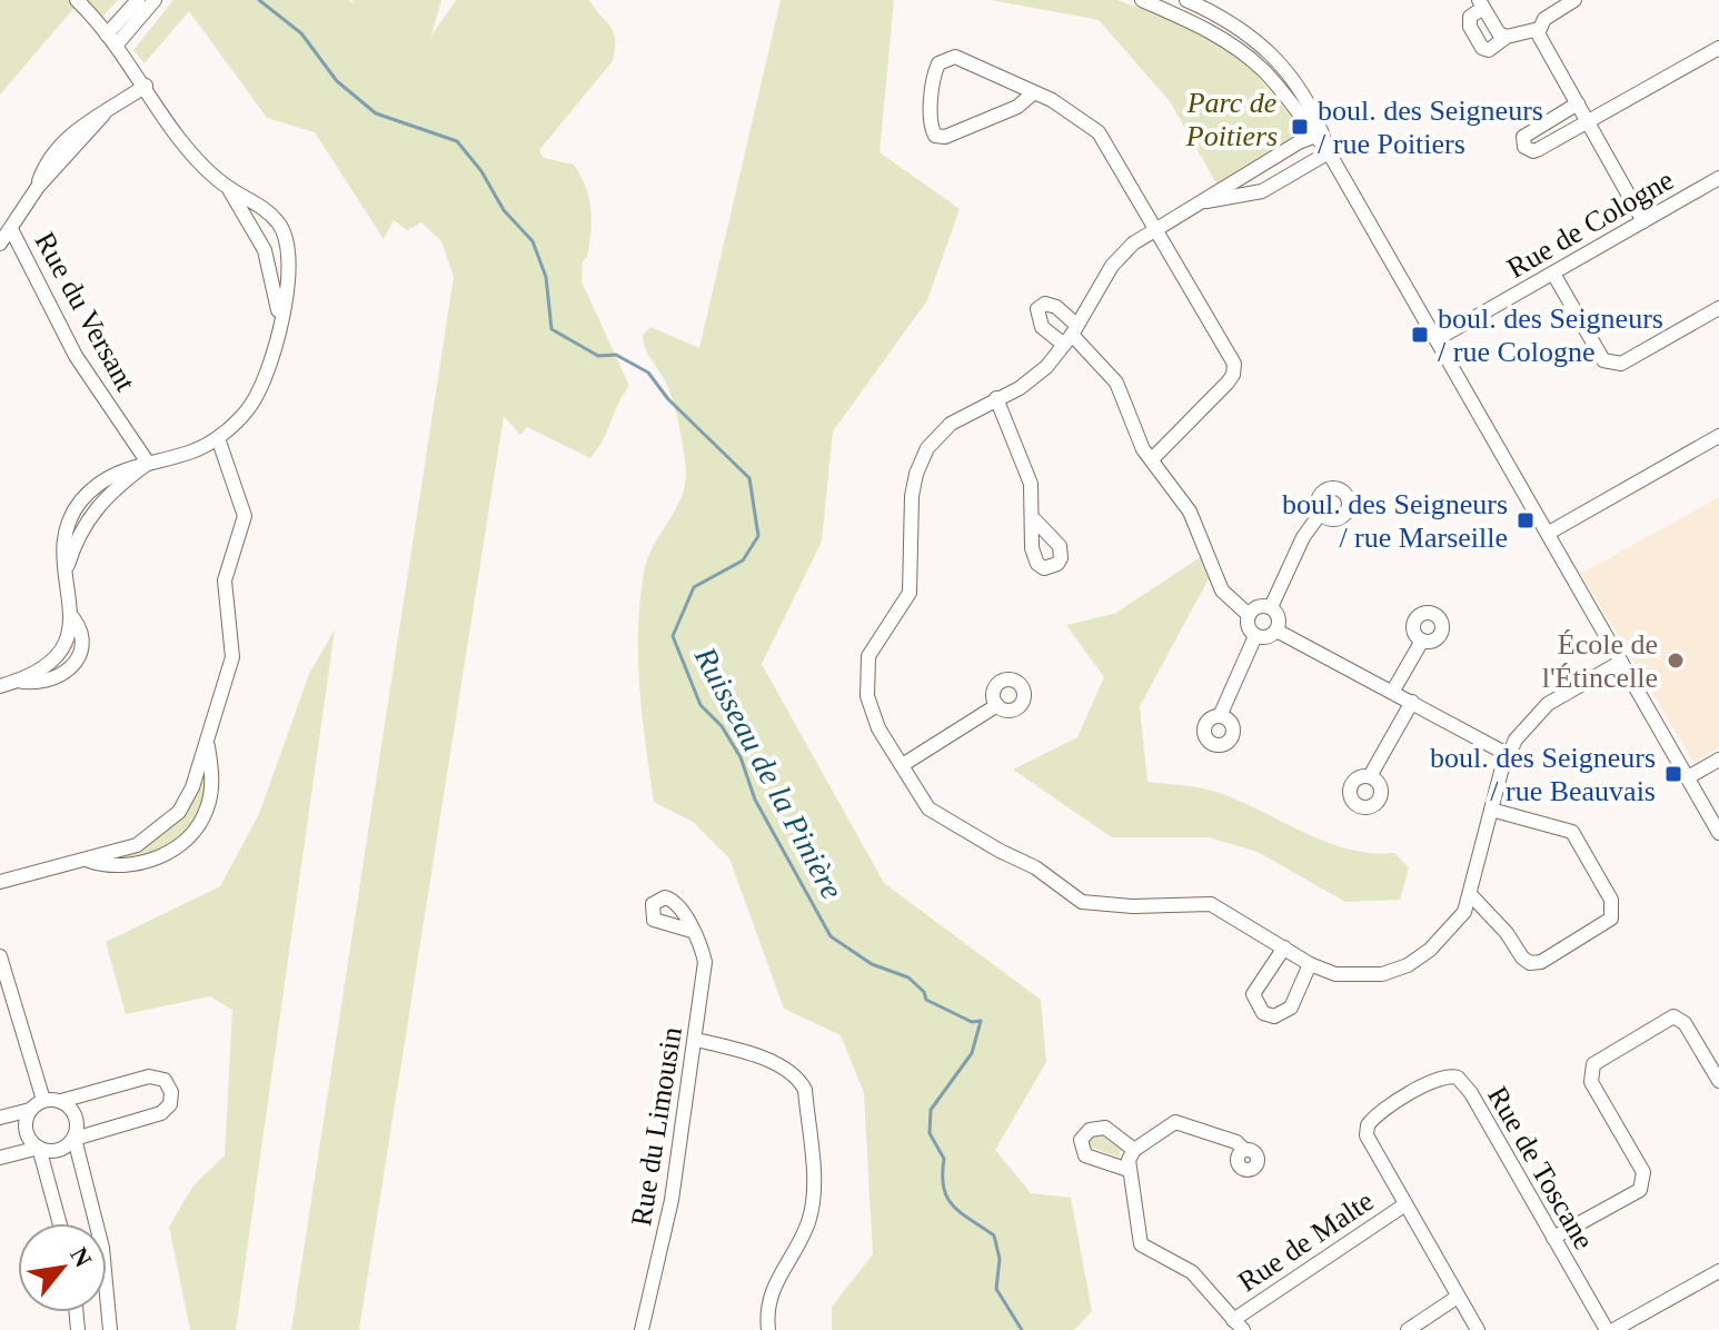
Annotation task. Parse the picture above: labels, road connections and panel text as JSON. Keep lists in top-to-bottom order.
{
  "streets": {
    "street": [
      "Rue de Cologne",
      "Rue du Versant",
      "Rue du Limousin",
      "Rue de Toscane",
      "Rue de Malte"
    ]
  },
  "crossings": [
    ["Rue de Toscane", "Rue de Malte"]
  ],
  "water": ["Ruisseau de la Pinière"],
  "parks": ["Parc de Poitiers"],
  "places": {
    "transit": [
      "boul. des Seigneurs / rue Poitiers",
      "boul. des Seigneurs / rue Cologne",
      "boul. des Seigneurs / rue Marseille",
      "boul. des Seigneurs / rue Beauvais"
    ],
    "other": ["École de l'Étincelle"]
  },
  "north": "top right"
}
